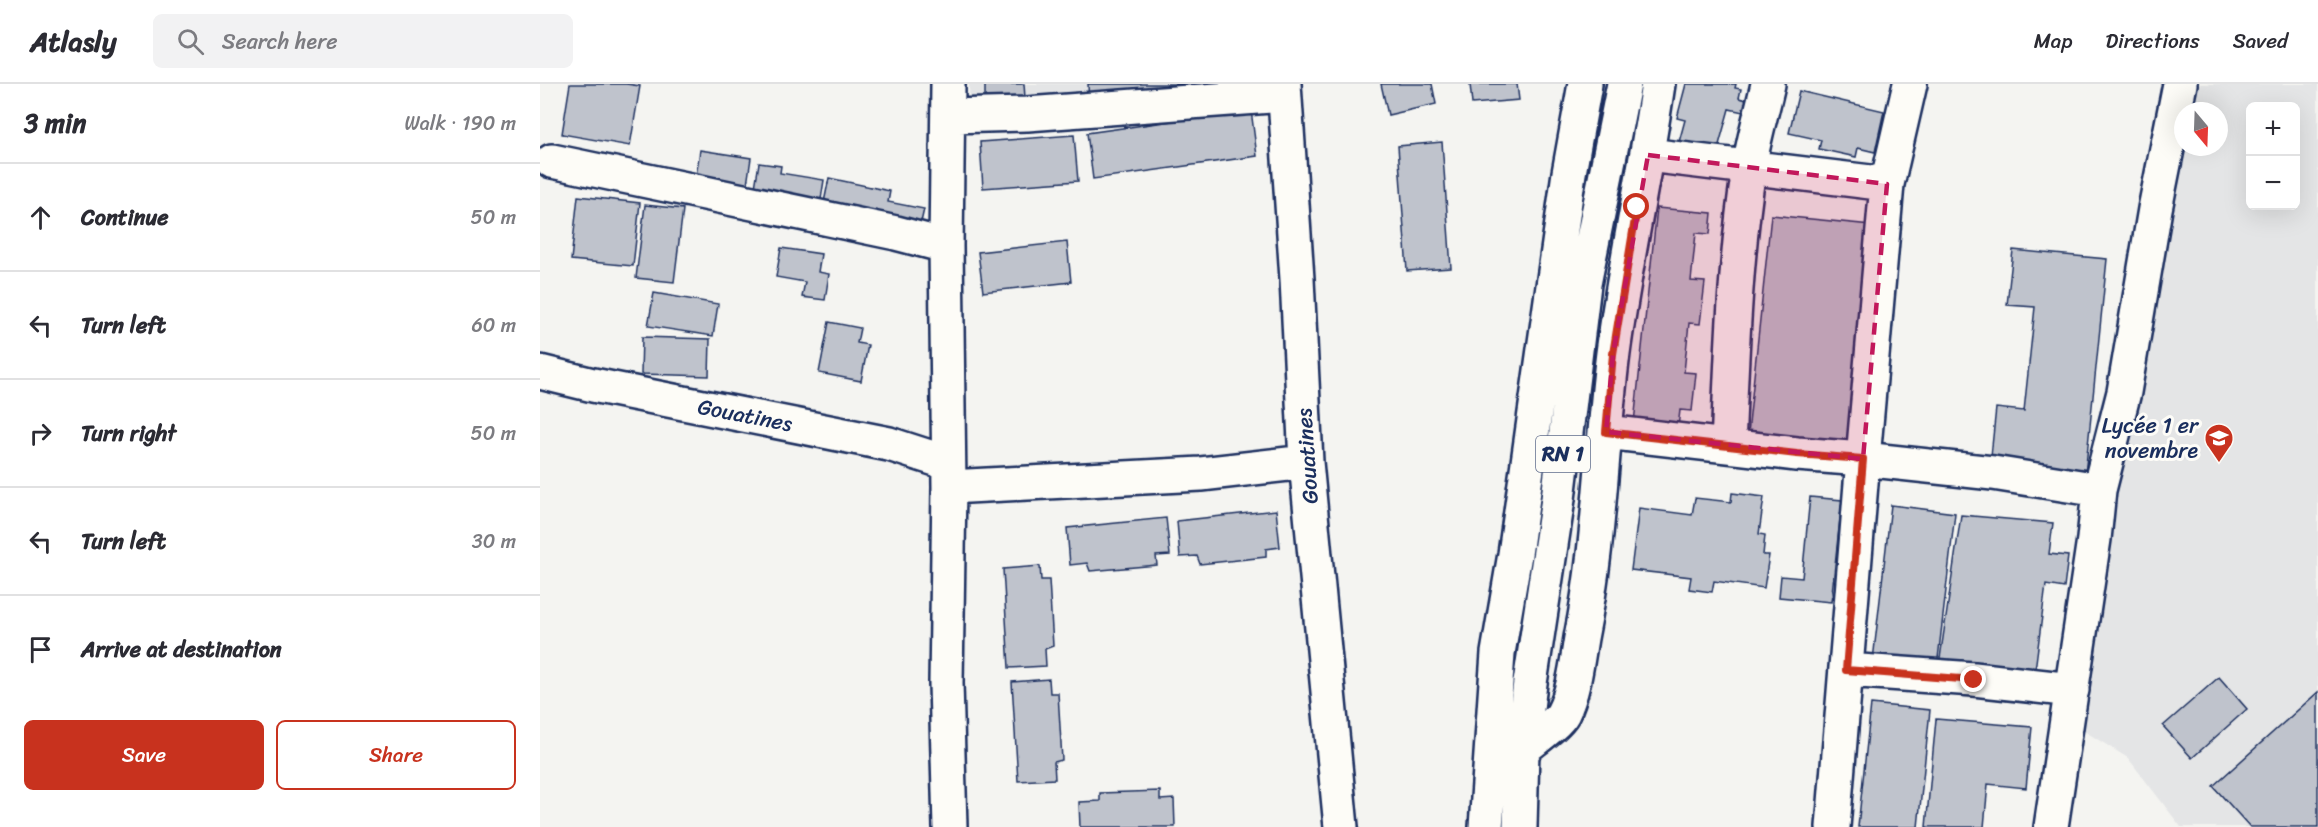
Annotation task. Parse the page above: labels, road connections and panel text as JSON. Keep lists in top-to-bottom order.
{
  "streets": {
    "main road": ["Gouatines", "RN 1"]
  },
  "places": {
    "school or university": ["Lycée 1 er novembre"]
  },
  "north": "bottom",
  "page": {
    "header": "Atlasly",
    "search": "Search here",
    "nav": ["Map", "Directions", "Saved"],
    "heading": ["3 min", "Walk · 190 m"],
    "map_buttons": ["+", "−"],
    "list": [
      ["Continue", "50 m"],
      ["Turn left", "60 m"],
      ["Turn right", "50 m"],
      ["Turn left", "30 m"],
      "Arrive at destination"
    ],
    "buttons": ["Save", "Share"]
  }
}
